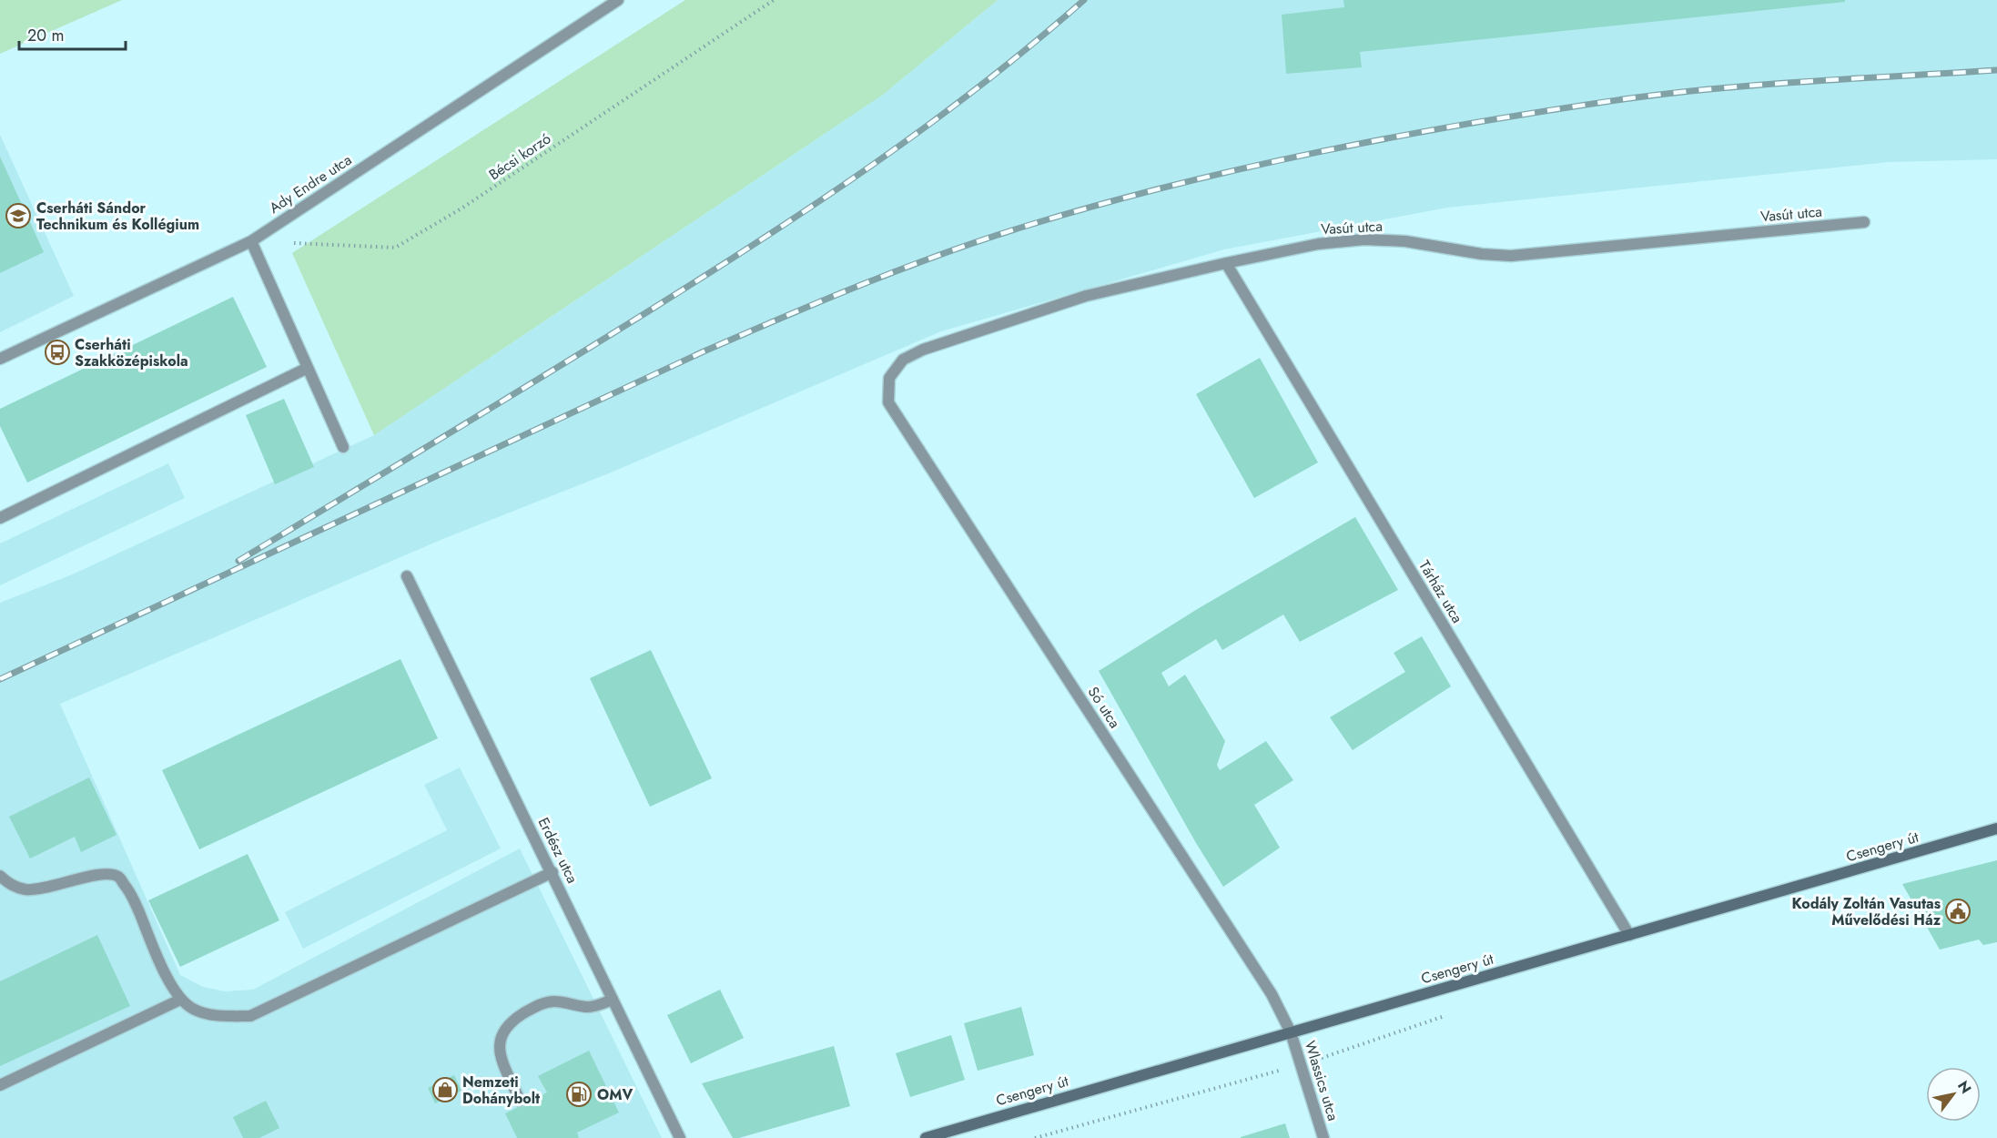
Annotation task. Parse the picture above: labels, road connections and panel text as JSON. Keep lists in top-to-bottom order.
{
  "streets": {
    "main road": ["Csengery út"],
    "street": [
      "Ady Endre utca",
      "Vasút utca",
      "Tárház utca",
      "Só utca",
      "Erdész utca",
      "Wlassics utca"
    ],
    "path": ["Bécsi korzó"]
  },
  "crossings": [
    ["Vasút utca", "Tárház utca"],
    ["Vasút utca", "Só utca"],
    ["Tárház utca", "Csengery út"],
    ["Só utca", "Csengery út"],
    ["Só utca", "Wlassics utca"],
    ["Csengery út", "Wlassics utca"]
  ],
  "places": {
    "school or university": ["Cserháti Sándor Technikum és Kollégium"],
    "bus stop": ["Cserháti Szakközépiskola"],
    "public building": ["Kodály Zoltán Vasutas Művelődési Ház"],
    "shop": ["Nemzeti Dohánybolt"],
    "fuel station": ["OMV"]
  },
  "scale_bar": "20 m",
  "north": "top right"
}
